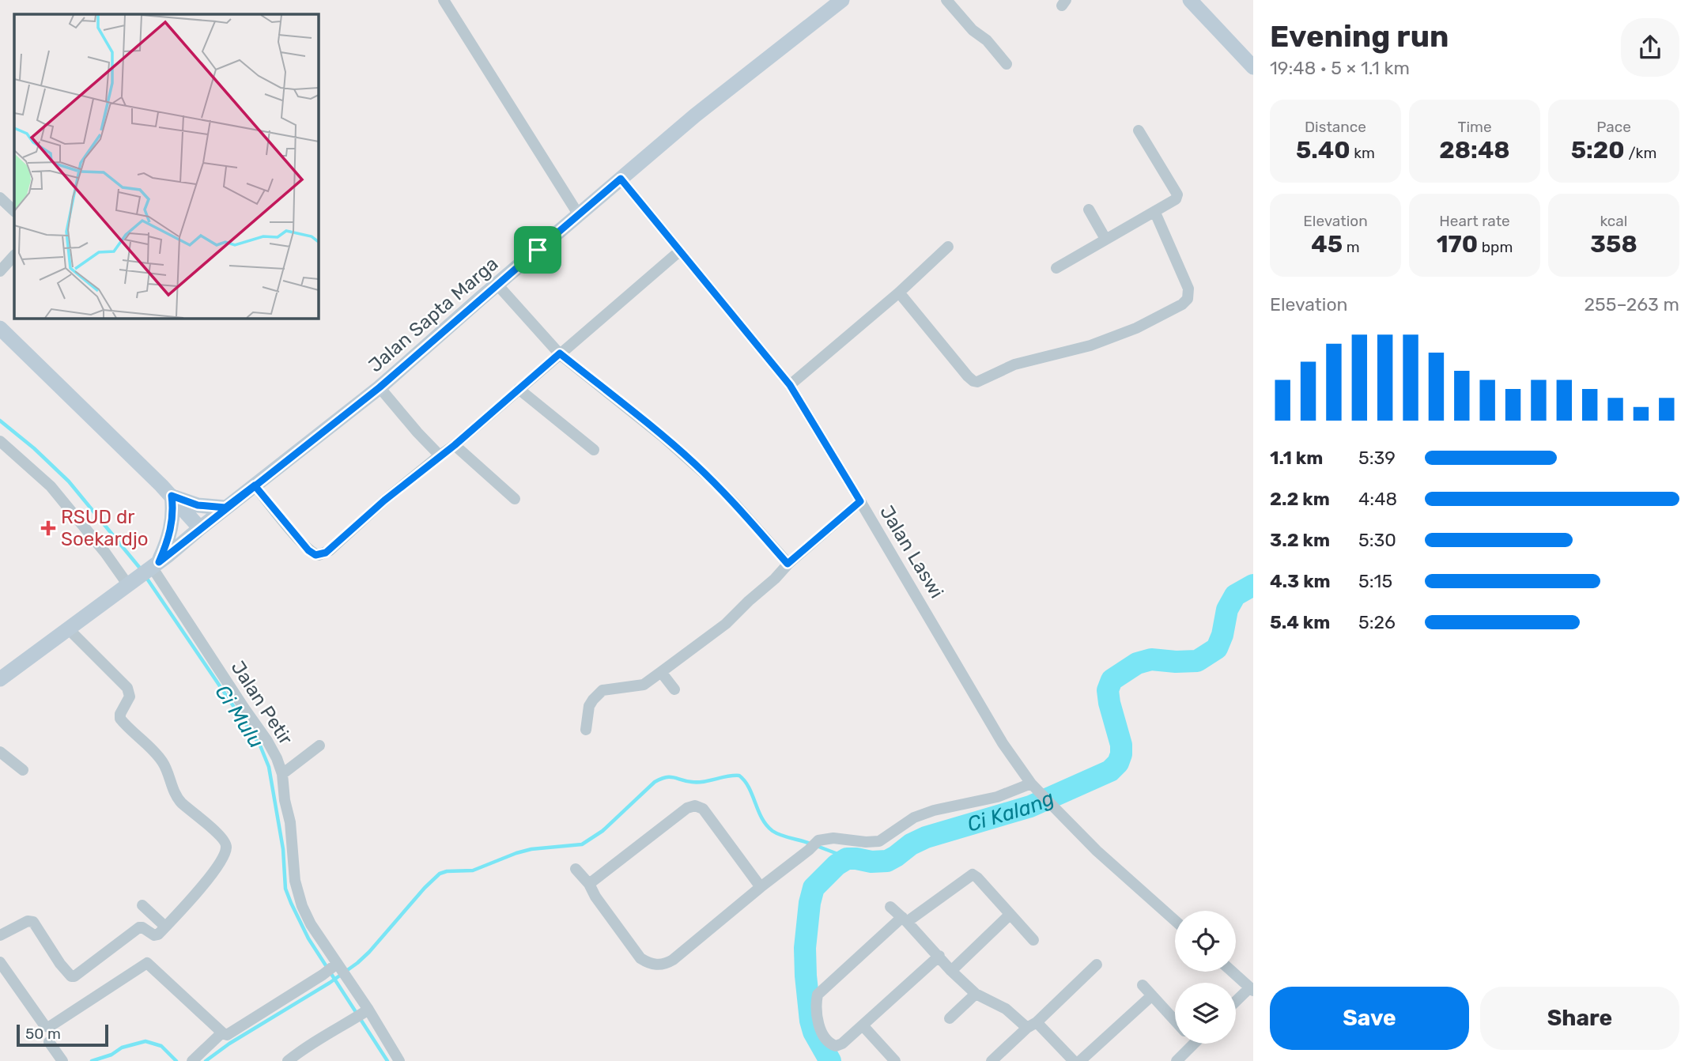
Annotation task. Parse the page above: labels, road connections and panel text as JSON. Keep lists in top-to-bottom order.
{
  "streets": {
    "main road": ["Jalan Sapta Marga"],
    "street": ["Jalan Laswi", "Jalan Petir"]
  },
  "crossings": [
    ["Jalan Sapta Marga", "Jalan Laswi"],
    ["Jalan Sapta Marga", "Jalan Petir"]
  ],
  "water": ["Ci Mulu", "Ci Kalang"],
  "places": {
    "health": ["RSUD dr Soekardjo"]
  },
  "scale_bar": "50 m",
  "page": {
    "heading": ["Evening run", "19:48 · 5 × 1.1 km"],
    "stats": [
      ["Distance", "5.40 km"],
      ["Time", "28:48"],
      ["Pace", "5:20 /km"],
      ["Elevation", "45 m"],
      ["Heart rate", "170 bpm"],
      ["kcal", "358"]
    ],
    "chart": ["Elevation", "255–263 m"],
    "list": [
      {
        "name": "1.1 km",
        "note": "5:39"
      },
      {
        "name": "2.2 km",
        "note": "4:48"
      },
      {
        "name": "3.2 km",
        "note": "5:30"
      },
      {
        "name": "4.3 km",
        "note": "5:15"
      },
      {
        "name": "5.4 km",
        "note": "5:26"
      }
    ],
    "buttons": ["Save", "Share"],
    "scale": "50 m"
  }
}
